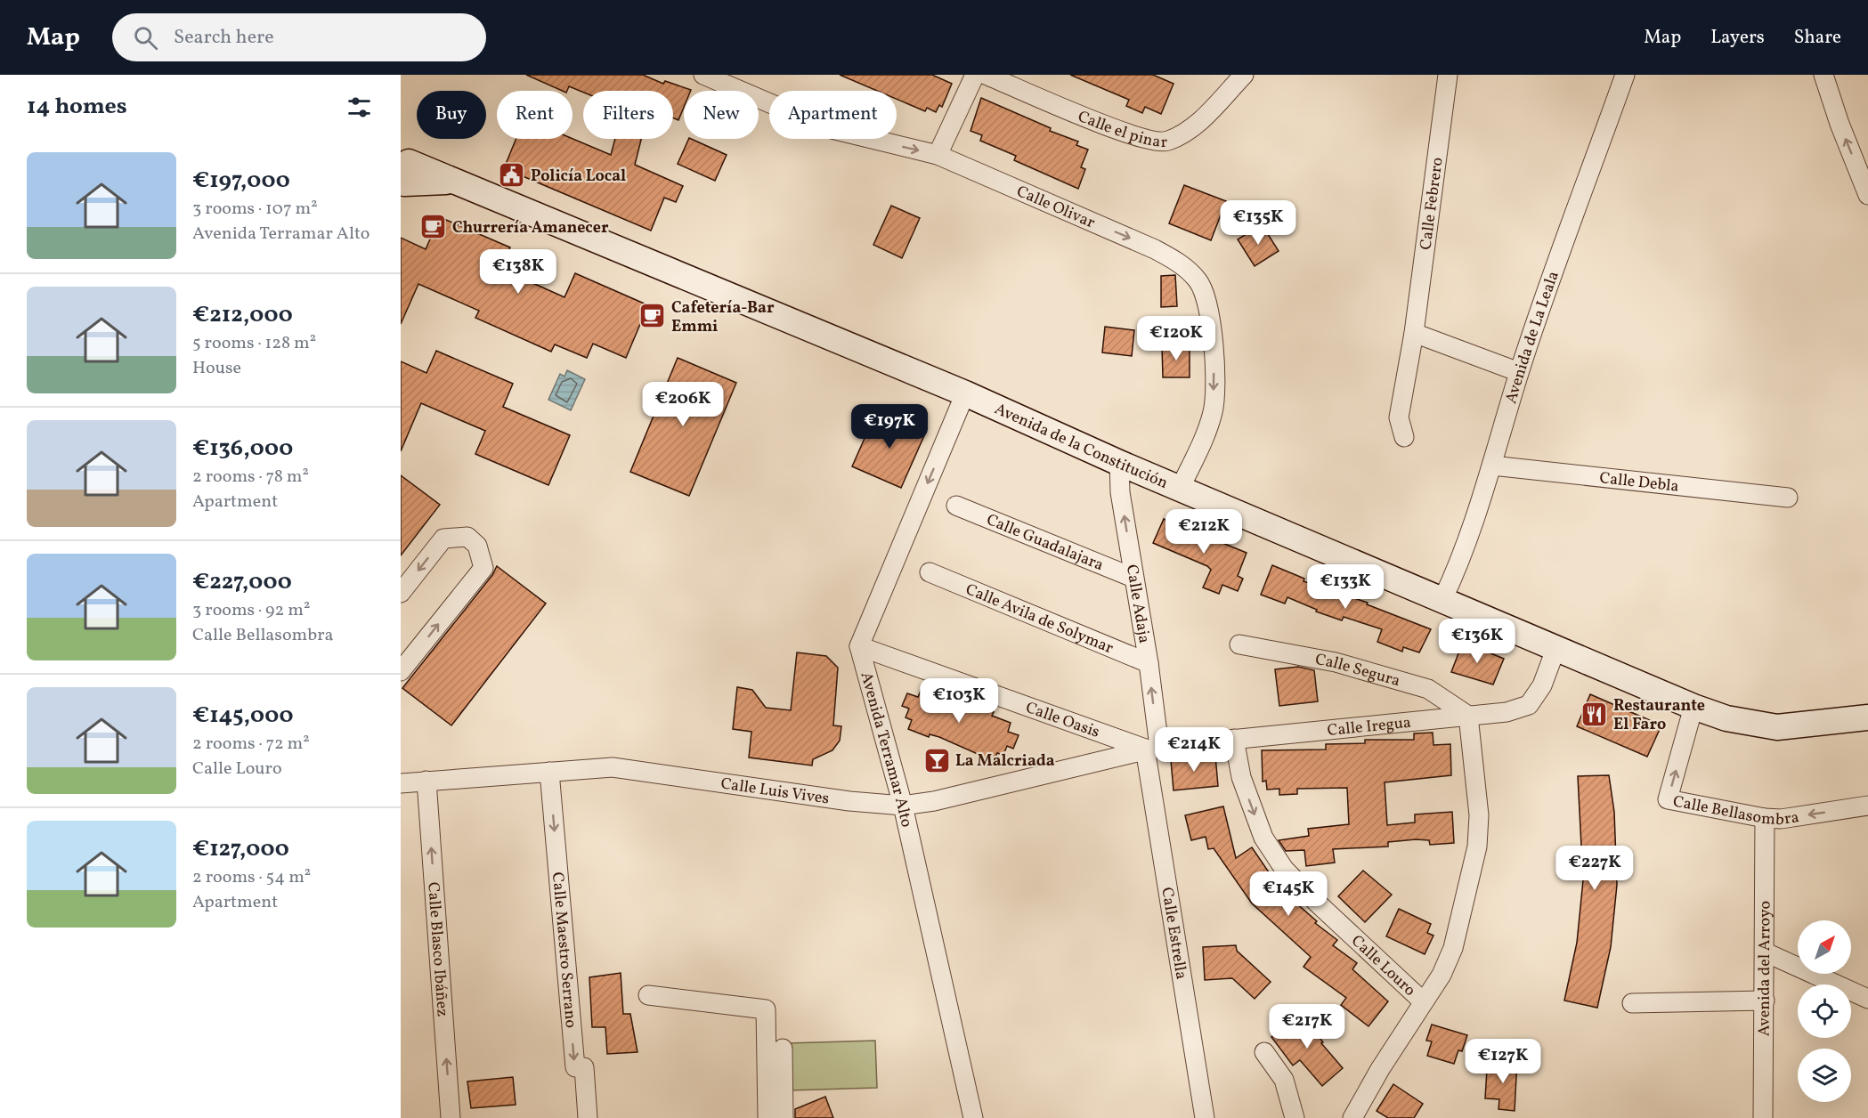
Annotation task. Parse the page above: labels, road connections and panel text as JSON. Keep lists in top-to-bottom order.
{
  "streets": {
    "main road": ["Avenida de la Constitución"],
    "street": [
      "Calle el pinar",
      "Calle Febrero",
      "Calle Olivar",
      "Avenida de La Leala",
      "Calle Debla",
      "Calle Guadalajara",
      "Calle Adaja",
      "Calle Avila de Solymar",
      "Calle Segura",
      "Calle Oasis",
      "Calle Iregua",
      "Avenida Terramar Alto",
      "Calle Luis Vives",
      "Calle Bellasombra",
      "Calle Estrella",
      "Calle Blasco Ibáñez",
      "Calle Maestro Serrano",
      "Calle Louro",
      "Avenida del Arroyo"
    ]
  },
  "crossings": [
    ["Calle Olivar", "Avenida de la Constitución"],
    ["Avenida de La Leala", "Avenida de la Constitución"],
    ["Avenida de La Leala", "Calle Debla"],
    ["Avenida de la Constitución", "Calle Adaja"],
    ["Avenida de la Constitución", "Calle Iregua"],
    ["Avenida de la Constitución", "Calle Bellasombra"],
    ["Calle Guadalajara", "Calle Adaja"],
    ["Calle Adaja", "Calle Avila de Solymar"],
    ["Calle Adaja", "Calle Oasis"],
    ["Calle Adaja", "Calle Iregua"],
    ["Calle Adaja", "Calle Luis Vives"],
    ["Calle Adaja", "Calle Estrella"],
    ["Calle Segura", "Calle Iregua"],
    ["Calle Oasis", "Calle Iregua"],
    ["Calle Oasis", "Avenida Terramar Alto"],
    ["Calle Oasis", "Calle Luis Vives"],
    ["Calle Oasis", "Calle Estrella"],
    ["Calle Iregua", "Calle Luis Vives"],
    ["Calle Iregua", "Calle Estrella"],
    ["Calle Iregua", "Calle Louro"],
    ["Avenida Terramar Alto", "Calle Luis Vives"],
    ["Calle Luis Vives", "Calle Estrella"],
    ["Calle Luis Vives", "Calle Blasco Ibáñez"],
    ["Calle Luis Vives", "Calle Maestro Serrano"],
    ["Calle Bellasombra", "Avenida del Arroyo"]
  ],
  "one_way": [
    "Calle Olivar",
    "Calle Adaja",
    "Calle Blasco Ibáñez",
    "Calle Maestro Serrano",
    "Calle Louro"
  ],
  "places": {
    "public building": ["Policía Local"],
    "cafe": ["Churrería Amanecer", "Cafetería-Bar Emmi"],
    "restaurant": ["Restaurante El Faro"],
    "bar": ["La Malcriada"]
  },
  "north": "top right",
  "page": {
    "header": "Map",
    "search": "Search here",
    "nav": ["Map", "Layers", "Share"],
    "heading": "14 homes",
    "chip": [
      "Buy",
      "Rent",
      "Filters",
      "New",
      "Apartment"
    ],
    "list": [
      {
        "name": "€197,000",
        "note": "3 rooms · 107 m² · Avenida Terramar Alto"
      },
      {
        "name": "€212,000",
        "note": "5 rooms · 128 m² · House"
      },
      {
        "name": "€136,000",
        "note": "2 rooms · 78 m² · Apartment"
      },
      {
        "name": "€227,000",
        "note": "3 rooms · 92 m² · Calle Bellasombra"
      },
      {
        "name": "€145,000",
        "note": "2 rooms · 72 m² · Calle Louro"
      },
      {
        "name": "€127,000",
        "note": "2 rooms · 54 m² · Apartment"
      }
    ],
    "price": [
      "€135K",
      "€138K",
      "€120K",
      "€206K",
      "€197K",
      "€212K",
      "€133K",
      "€136K",
      "€103K",
      "€214K",
      "€227K",
      "€145K",
      "€217K",
      "€127K"
    ]
  }
}
